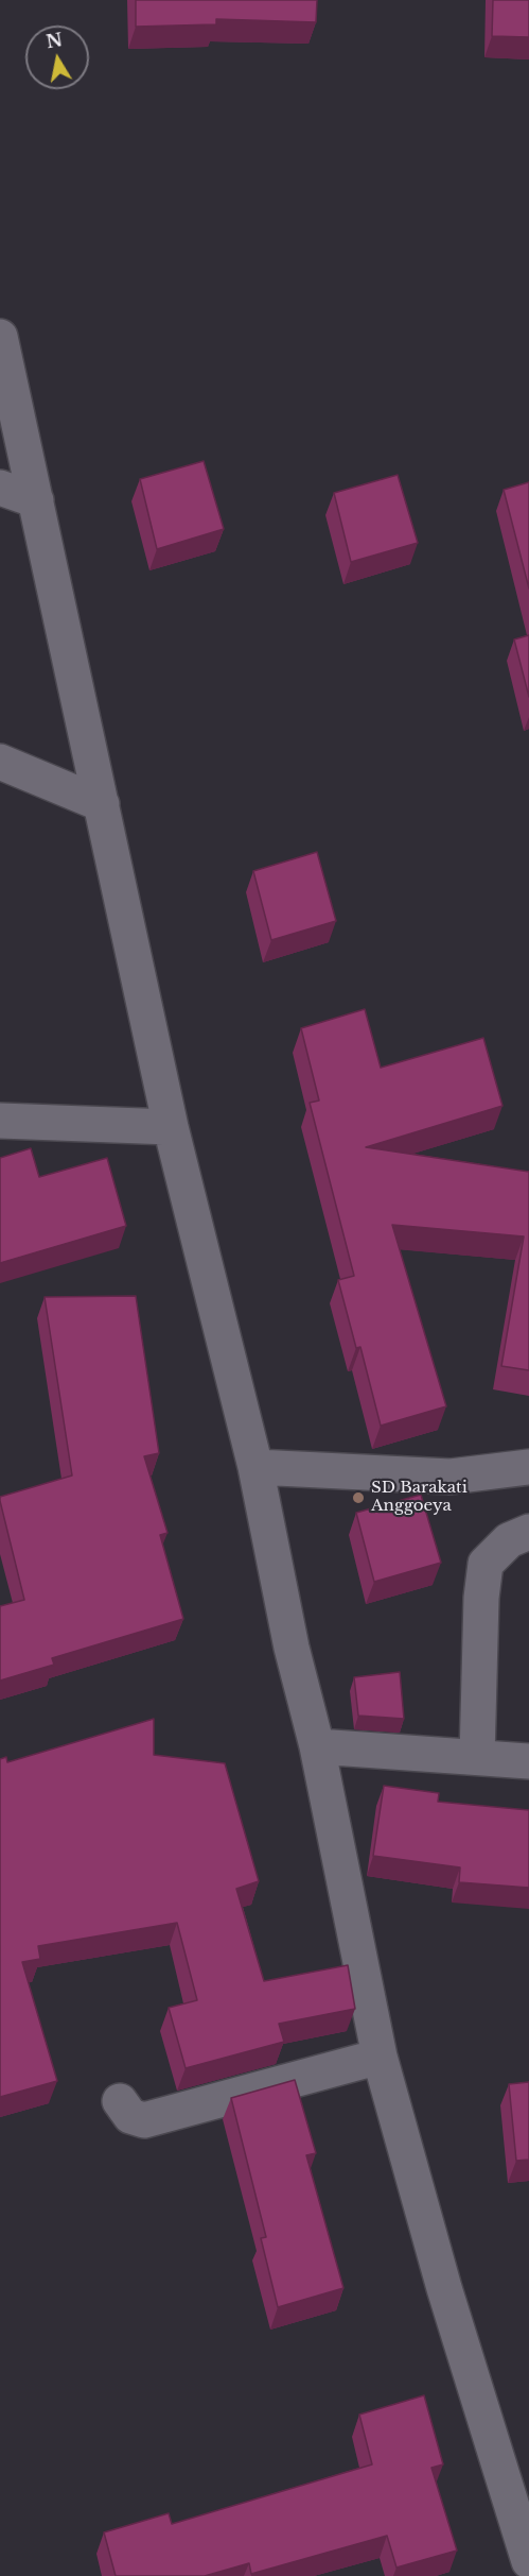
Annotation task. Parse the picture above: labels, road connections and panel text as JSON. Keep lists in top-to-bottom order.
{
  "places": ["SD Barakati Anggoeya"],
  "north": "top"
}
